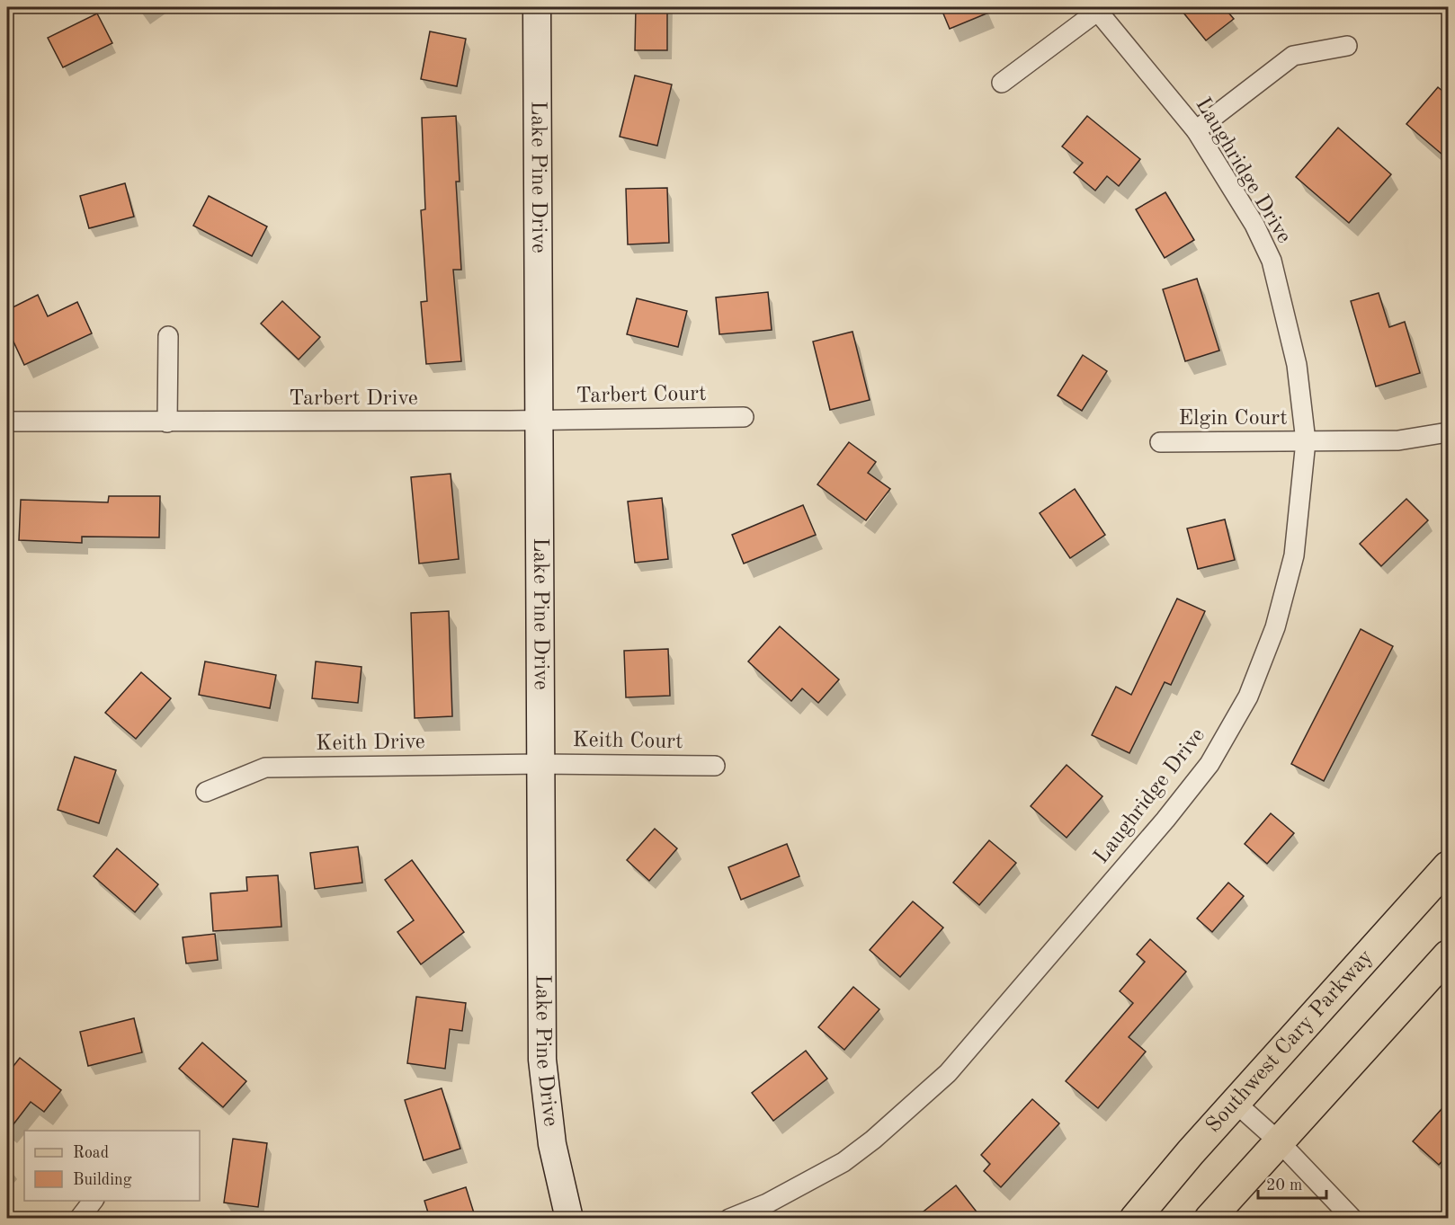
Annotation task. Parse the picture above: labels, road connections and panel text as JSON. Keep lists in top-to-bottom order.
{
  "streets": {
    "main road": ["Southwest Cary Parkway"],
    "street": [
      "Laughridge Drive",
      "Lake Pine Drive",
      "Tarbert Court",
      "Tarbert Drive",
      "Elgin Court",
      "Keith Court",
      "Keith Drive"
    ]
  },
  "crossings": [
    ["Laughridge Drive", "Elgin Court"],
    ["Lake Pine Drive", "Tarbert Court"],
    ["Lake Pine Drive", "Tarbert Drive"],
    ["Lake Pine Drive", "Keith Court"],
    ["Lake Pine Drive", "Keith Drive"],
    ["Tarbert Court", "Tarbert Drive"],
    ["Keith Court", "Keith Drive"]
  ],
  "legend": ["Road", "Building"],
  "scale_bar": "20 m"
}
